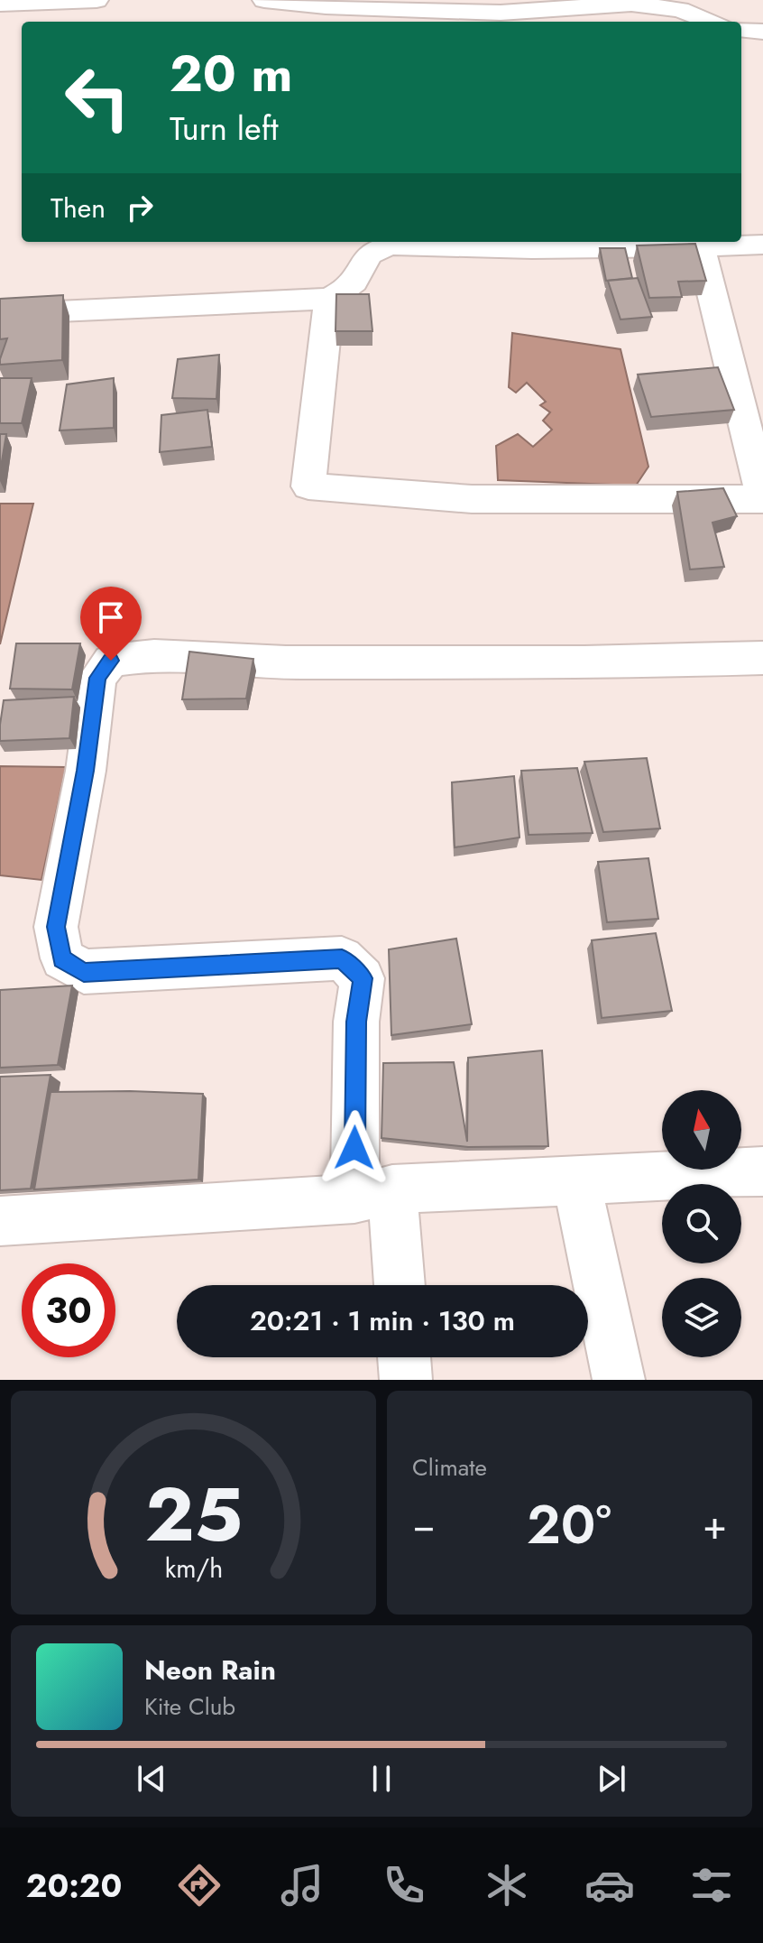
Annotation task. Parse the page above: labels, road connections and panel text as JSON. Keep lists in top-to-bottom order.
{
  "north": "top",
  "page": {
    "turn": ["20 m", "Turn left"],
    "then": "Then",
    "limit": "30",
    "trip": "20:21 · 1 min · 130 m",
    "tile": "Climate",
    "heat": ["−", "20°", "+"],
    "song": ["Neon Rain", "Kite Club"],
    "tabs": "20:20",
    "gauge": ["25", "km/h"]
  }
}
